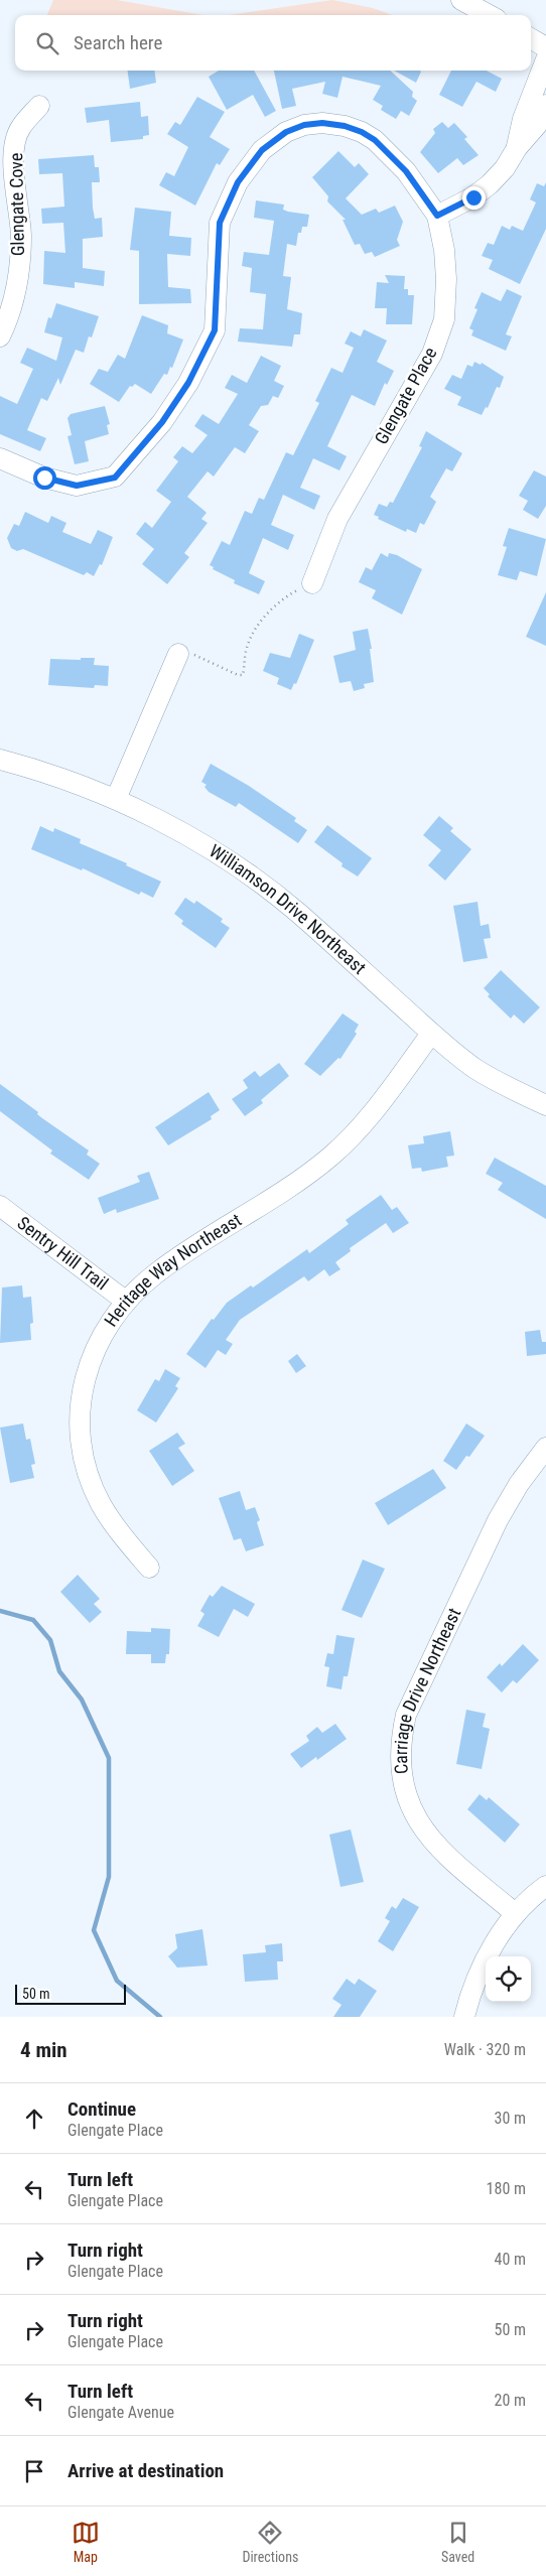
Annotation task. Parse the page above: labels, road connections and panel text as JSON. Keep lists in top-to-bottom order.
{
  "streets": {
    "street": [
      "Glengate Cove",
      "Glengate Place",
      "Williamson Drive Northeast",
      "Sentry Hill Trail",
      "Heritage Way Northeast",
      "Carriage Drive Northeast"
    ]
  },
  "crossings": [
    ["Williamson Drive Northeast", "Heritage Way Northeast"],
    ["Sentry Hill Trail", "Heritage Way Northeast"]
  ],
  "scale_bar": "50 m",
  "page": {
    "search": "Search here",
    "scale": "50 m",
    "heading": ["4 min", "Walk · 320 m"],
    "list": [
      ["Continue", "Glengate Place", "30 m"],
      ["Turn left", "Glengate Place", "180 m"],
      ["Turn right", "Glengate Place", "40 m"],
      ["Turn right", "Glengate Place", "50 m"],
      ["Turn left", "Glengate Avenue", "20 m"],
      "Arrive at destination"
    ],
    "nav": ["Map", "Directions", "Saved"]
  }
}
